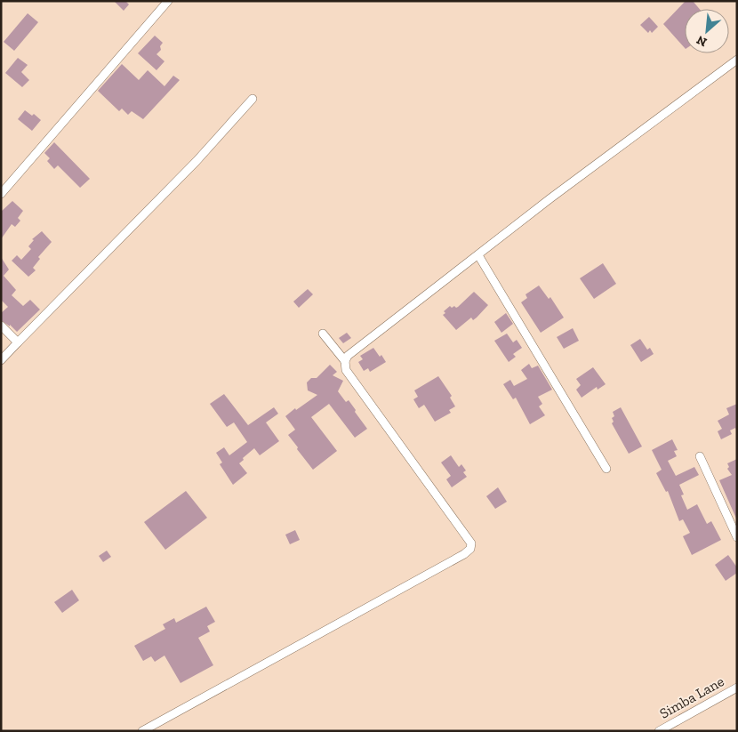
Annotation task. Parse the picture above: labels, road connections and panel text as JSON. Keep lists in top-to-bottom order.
{
  "streets": {
    "street": ["Simba Lane"]
  },
  "north": "bottom left"
}
